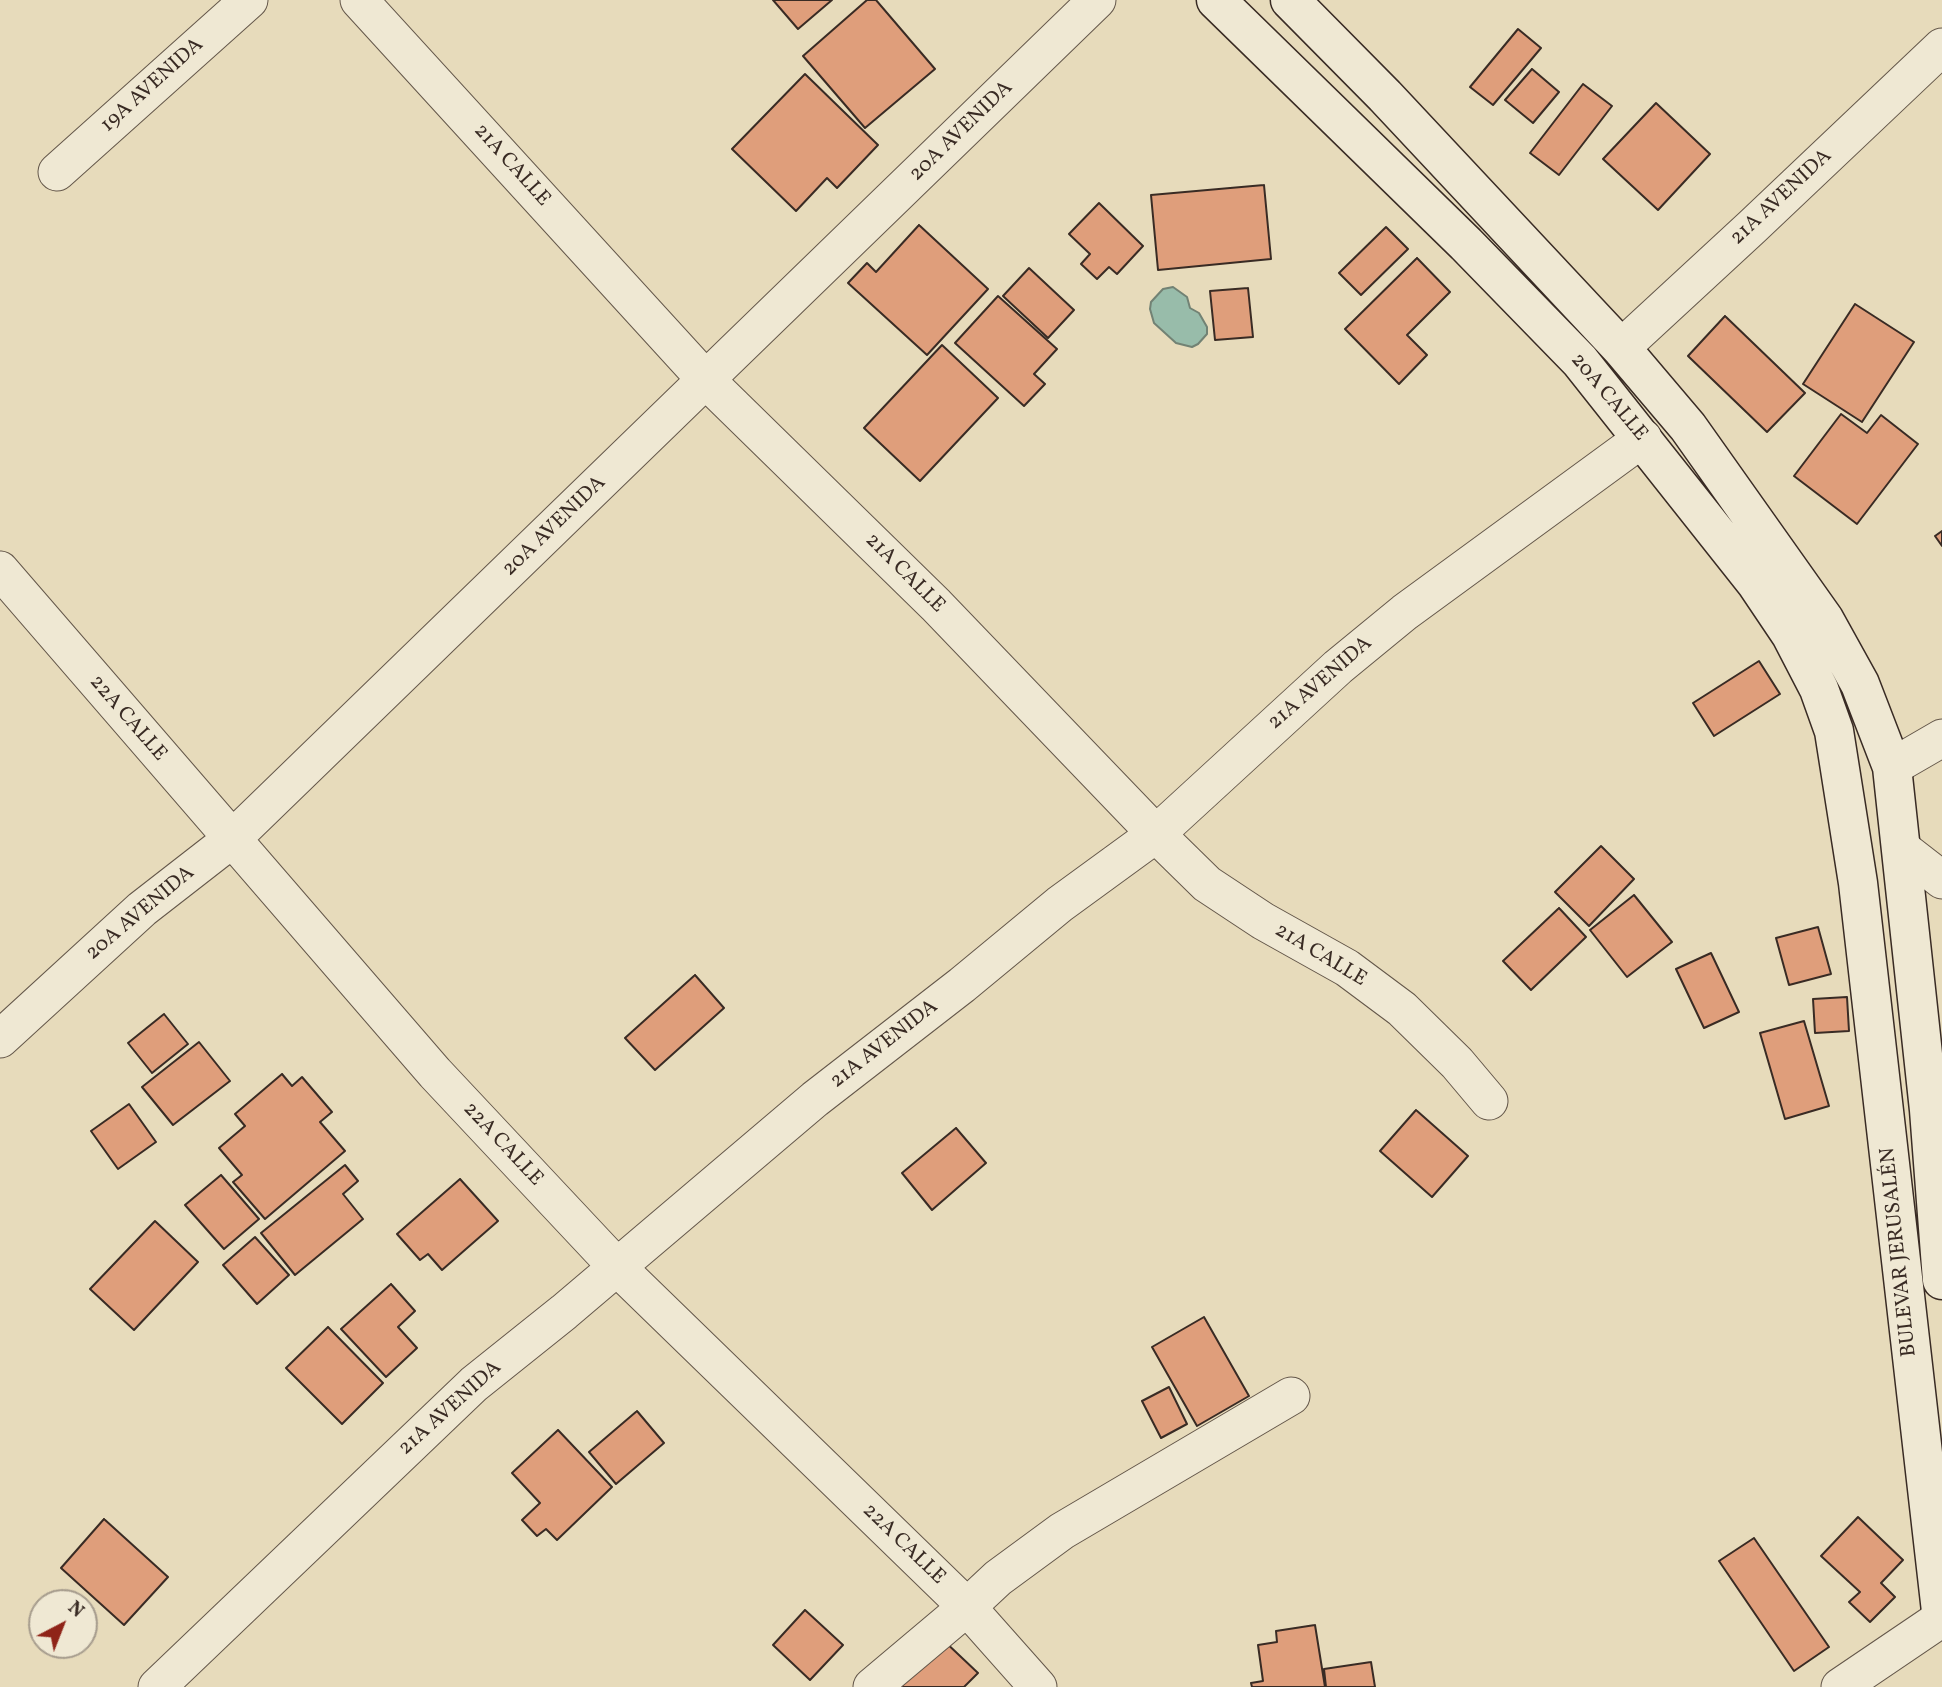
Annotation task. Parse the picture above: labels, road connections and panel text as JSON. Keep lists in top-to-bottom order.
{
  "streets": {
    "main road": ["20A CALLE", "BULEVAR JERUSALÉN"],
    "street": [
      "19A AVENIDA",
      "20A AVENIDA",
      "21A CALLE",
      "21A AVENIDA",
      "22A CALLE"
    ]
  },
  "crossings": [
    ["20A AVENIDA", "21A CALLE"],
    ["20A AVENIDA", "22A CALLE"],
    ["21A CALLE", "21A AVENIDA"],
    ["21A AVENIDA", "20A CALLE"],
    ["21A AVENIDA", "22A CALLE"],
    ["20A CALLE", "BULEVAR JERUSALÉN"]
  ],
  "north": "top right"
}
